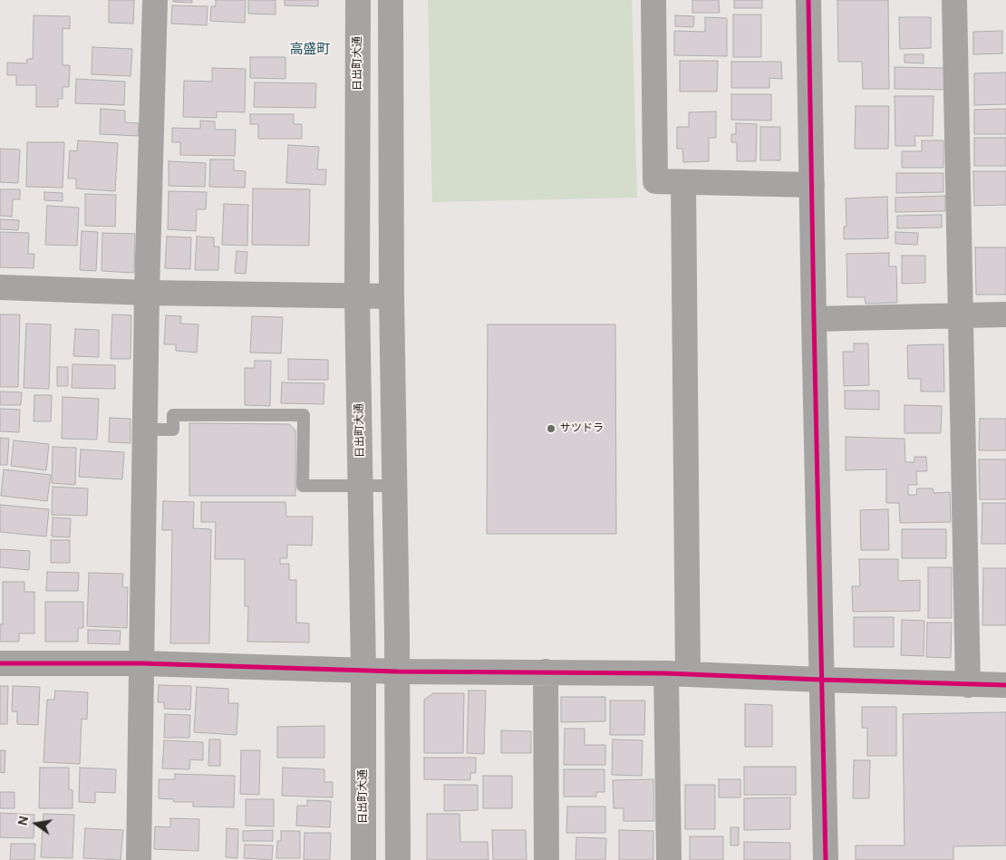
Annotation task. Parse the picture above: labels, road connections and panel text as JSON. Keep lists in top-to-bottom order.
{
  "streets": {
    "street": ["日出町大通"]
  },
  "districts": ["高盛町"],
  "places": ["サツドラ"],
  "north": "left"
}
